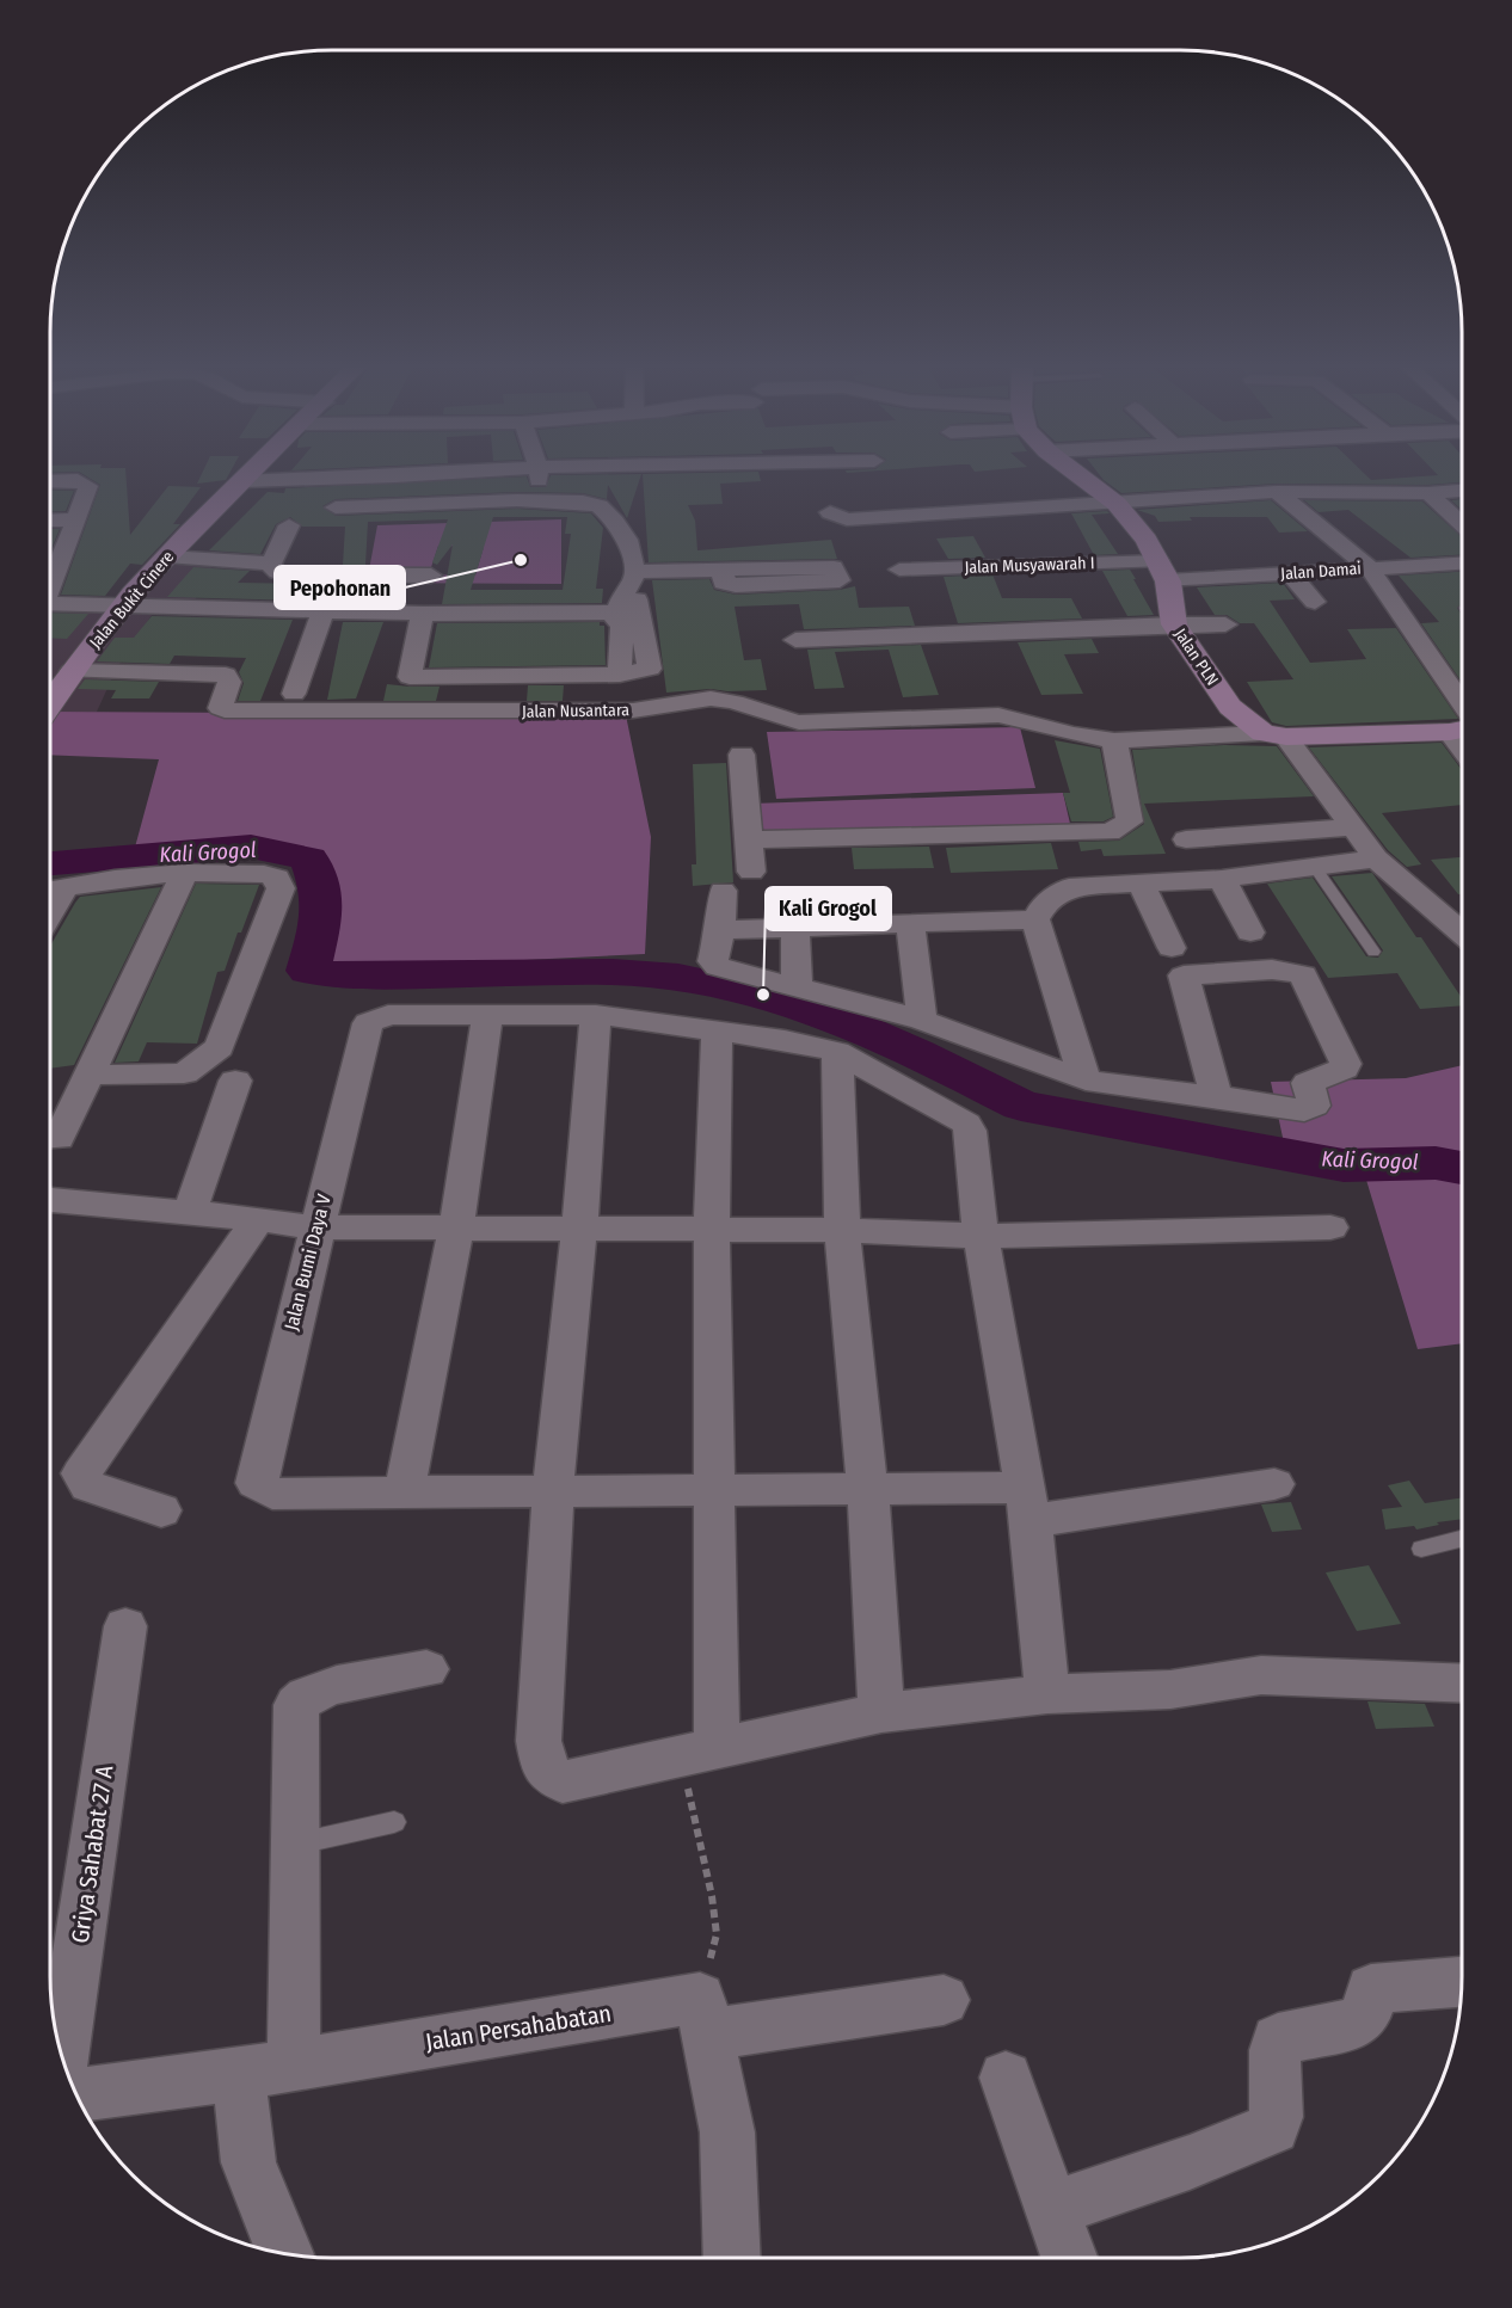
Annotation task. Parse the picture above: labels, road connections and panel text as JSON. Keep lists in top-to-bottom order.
{
  "streets": {
    "street": [
      "Jalan Musyawarah I",
      "Jalan Damai",
      "Jalan Bukit Cinere",
      "Jalan PLN",
      "Jalan Nusantara",
      "Jalan Bumi Daya V",
      "Griya Sahabat 27 A",
      "Jalan Persahabatan"
    ]
  },
  "crossings": [
    ["Jalan Musyawarah I", "Jalan Damai"],
    ["Jalan Musyawarah I", "Jalan PLN"],
    ["Jalan Damai", "Jalan PLN"],
    ["Jalan Bukit Cinere", "Jalan Nusantara"]
  ],
  "water": ["Kali Grogol"],
  "places": ["Pepohonan", "Kali Grogol"]
}
